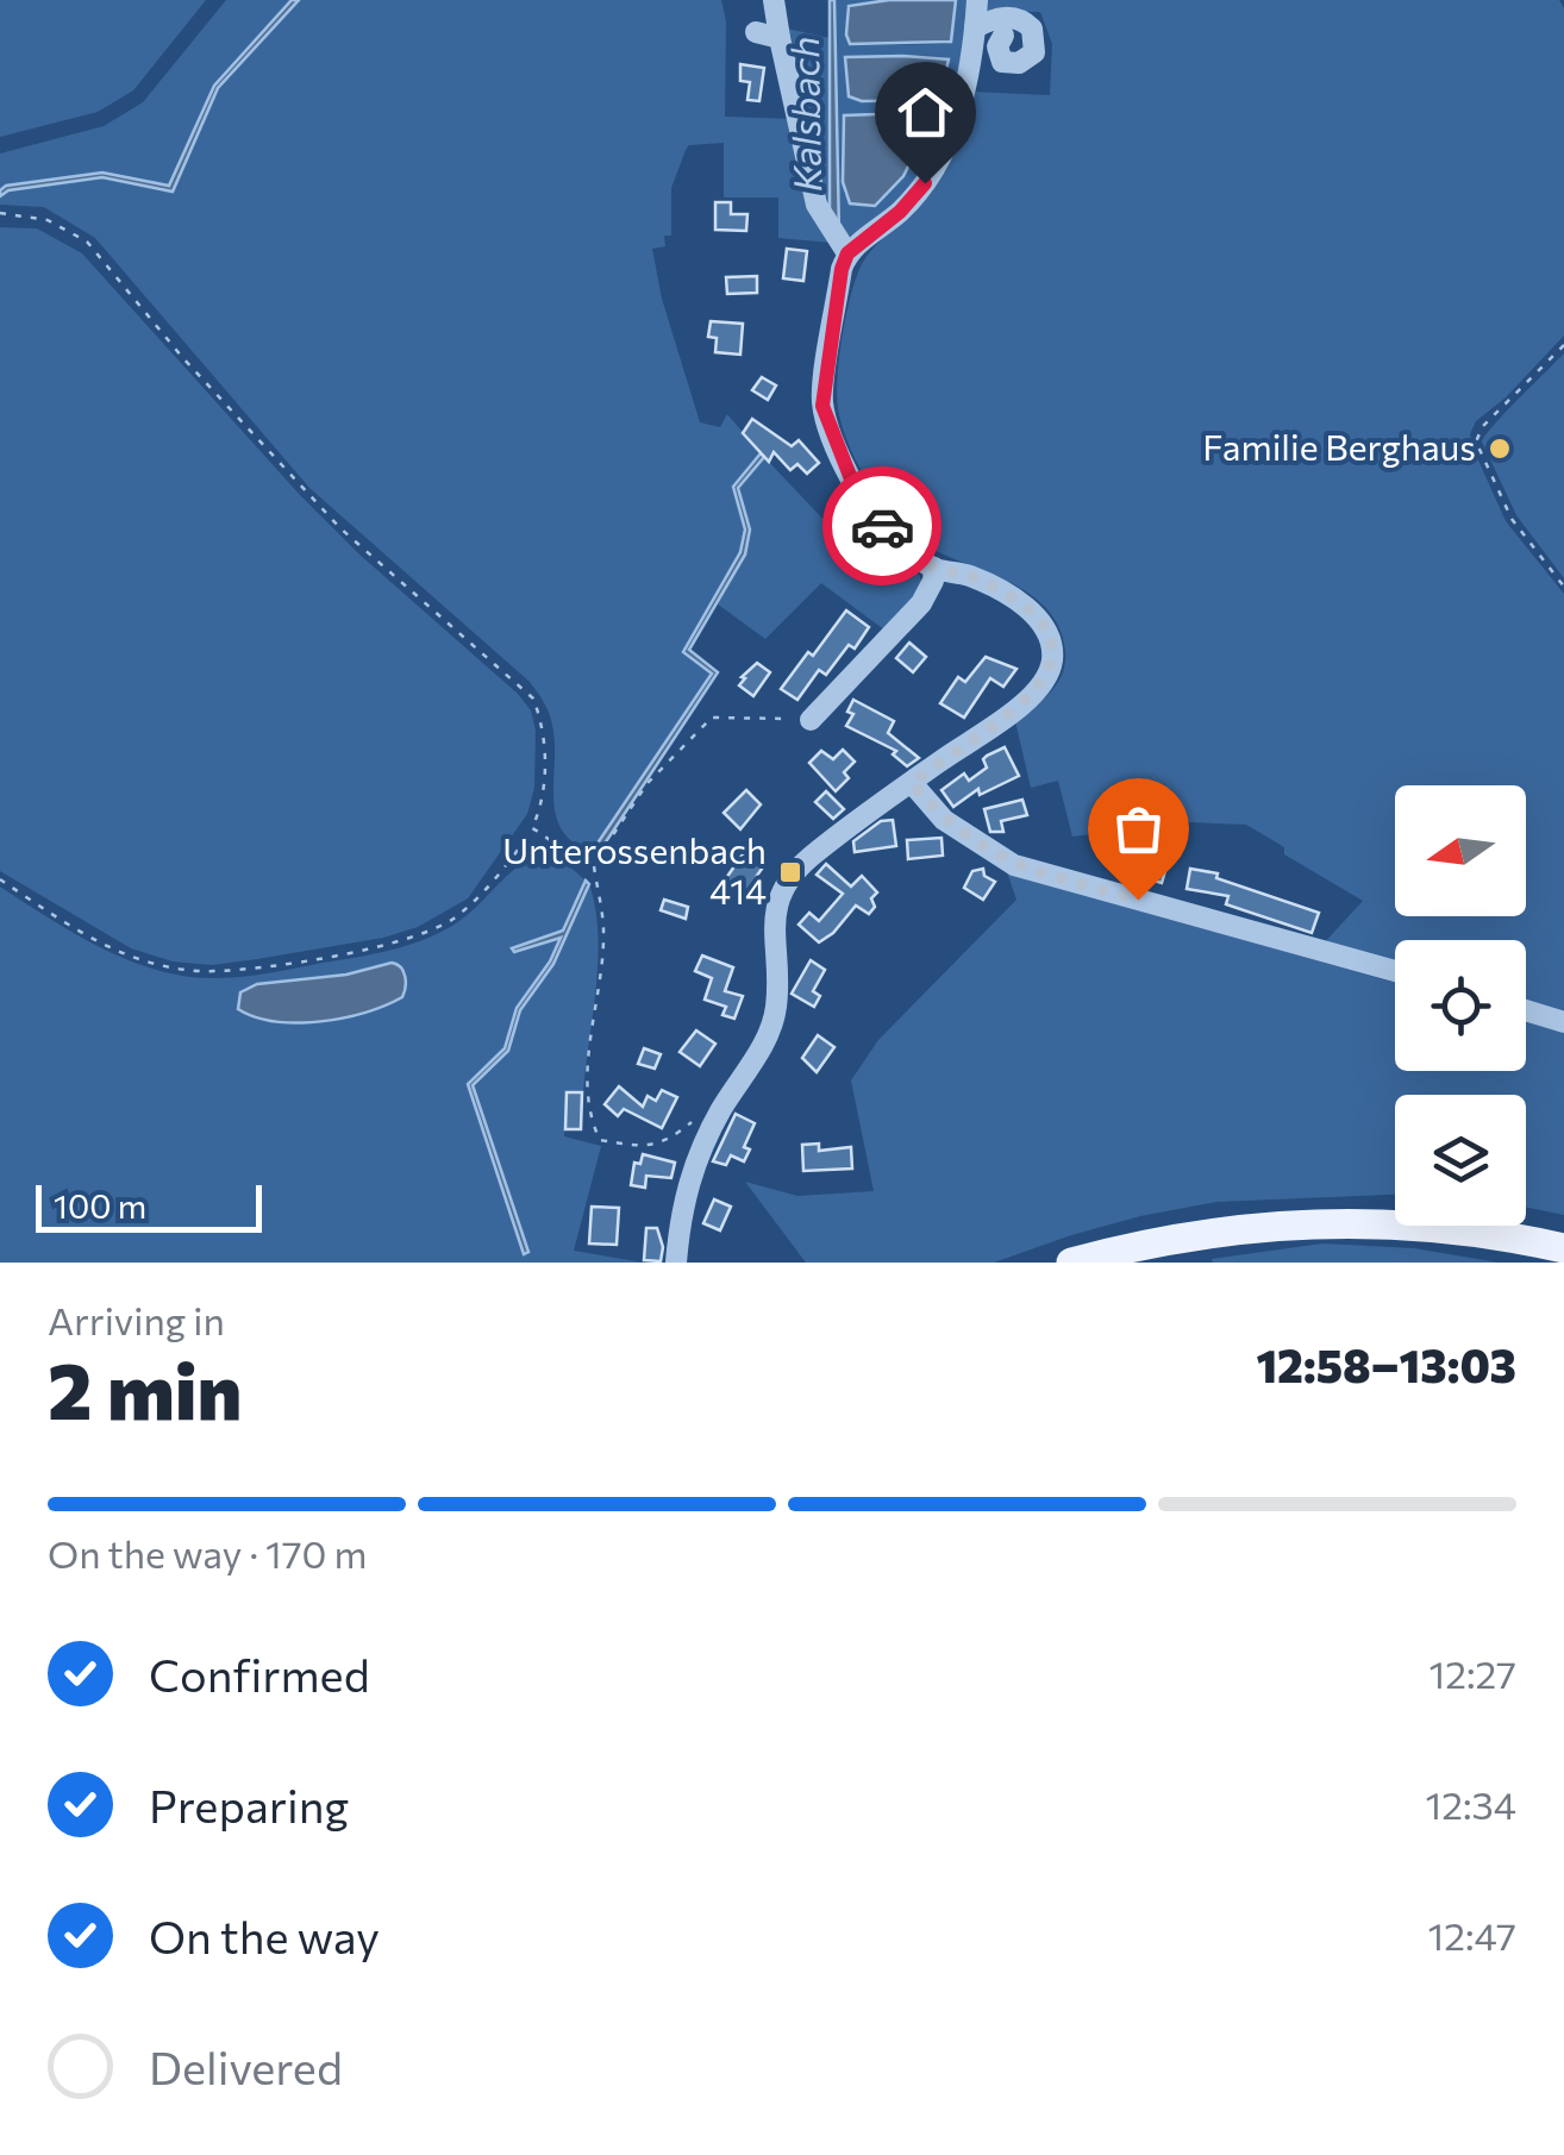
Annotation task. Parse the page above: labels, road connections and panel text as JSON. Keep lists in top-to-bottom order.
{
  "water": ["Kalsbach"],
  "places": {
    "other": ["Familie Berghaus"],
    "transit": ["Unterossenbach 414"]
  },
  "scale_bar": "100 m",
  "north": "left",
  "page": {
    "scale": "100 m",
    "heading": ["2 min", "Arriving in", "12:58–13:03"],
    "bar": "On the way · 170 m",
    "list": [
      ["Confirmed", "12:27"],
      ["Preparing", "12:34"],
      ["On the way", "12:47"],
      "Delivered"
    ]
  }
}
